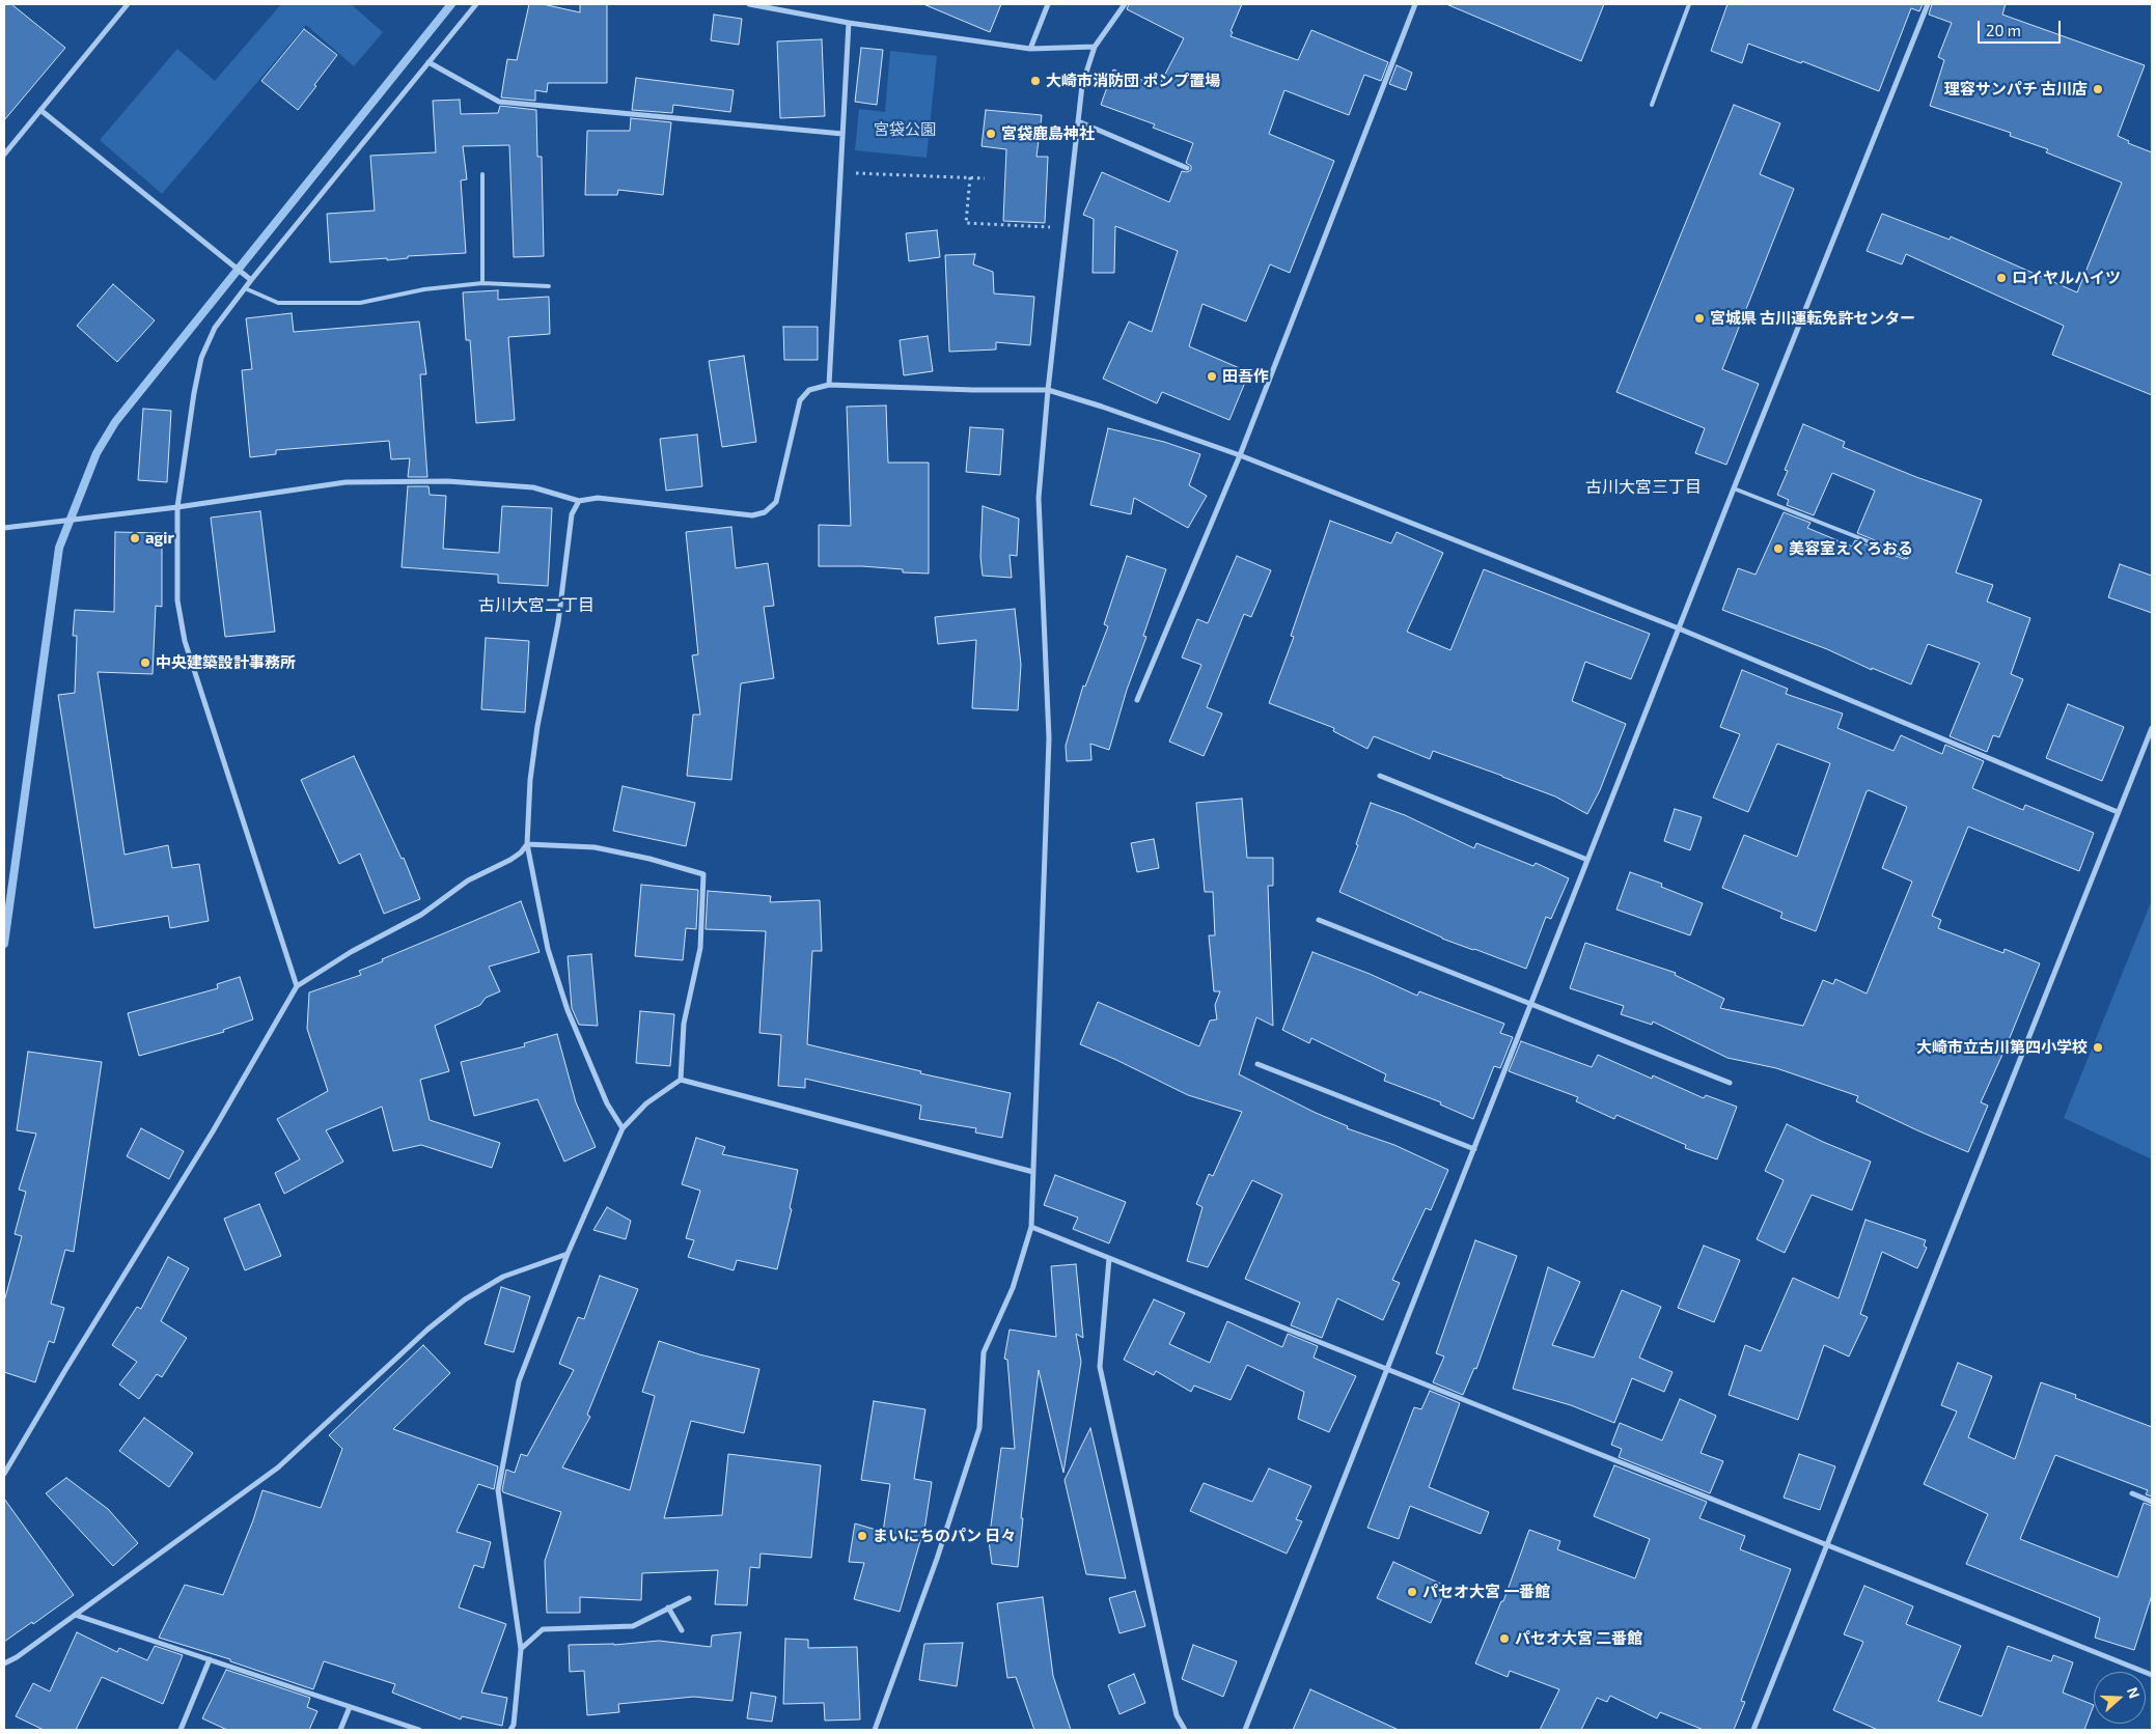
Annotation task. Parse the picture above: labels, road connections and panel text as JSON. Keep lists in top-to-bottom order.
{
  "districts": ["古川大宮三丁目", "古川大宮二丁目"],
  "parks": ["宮袋公園"],
  "places": [
    "大崎市消防団 ポンプ置場",
    "理容サンパチ 古川店",
    "宮袋鹿島神社",
    "ロイヤルハイツ",
    "宮城県 古川運転免許センター",
    "田吾作",
    "agir",
    "美容室えくろおる",
    "中央建築設計事務所",
    "大崎市立古川第四小学校",
    "まいにちのパン 日々",
    "パセオ大宮 一番館",
    "パセオ大宮 二番館"
  ],
  "scale_bar": "20 m",
  "north": "right"
}
